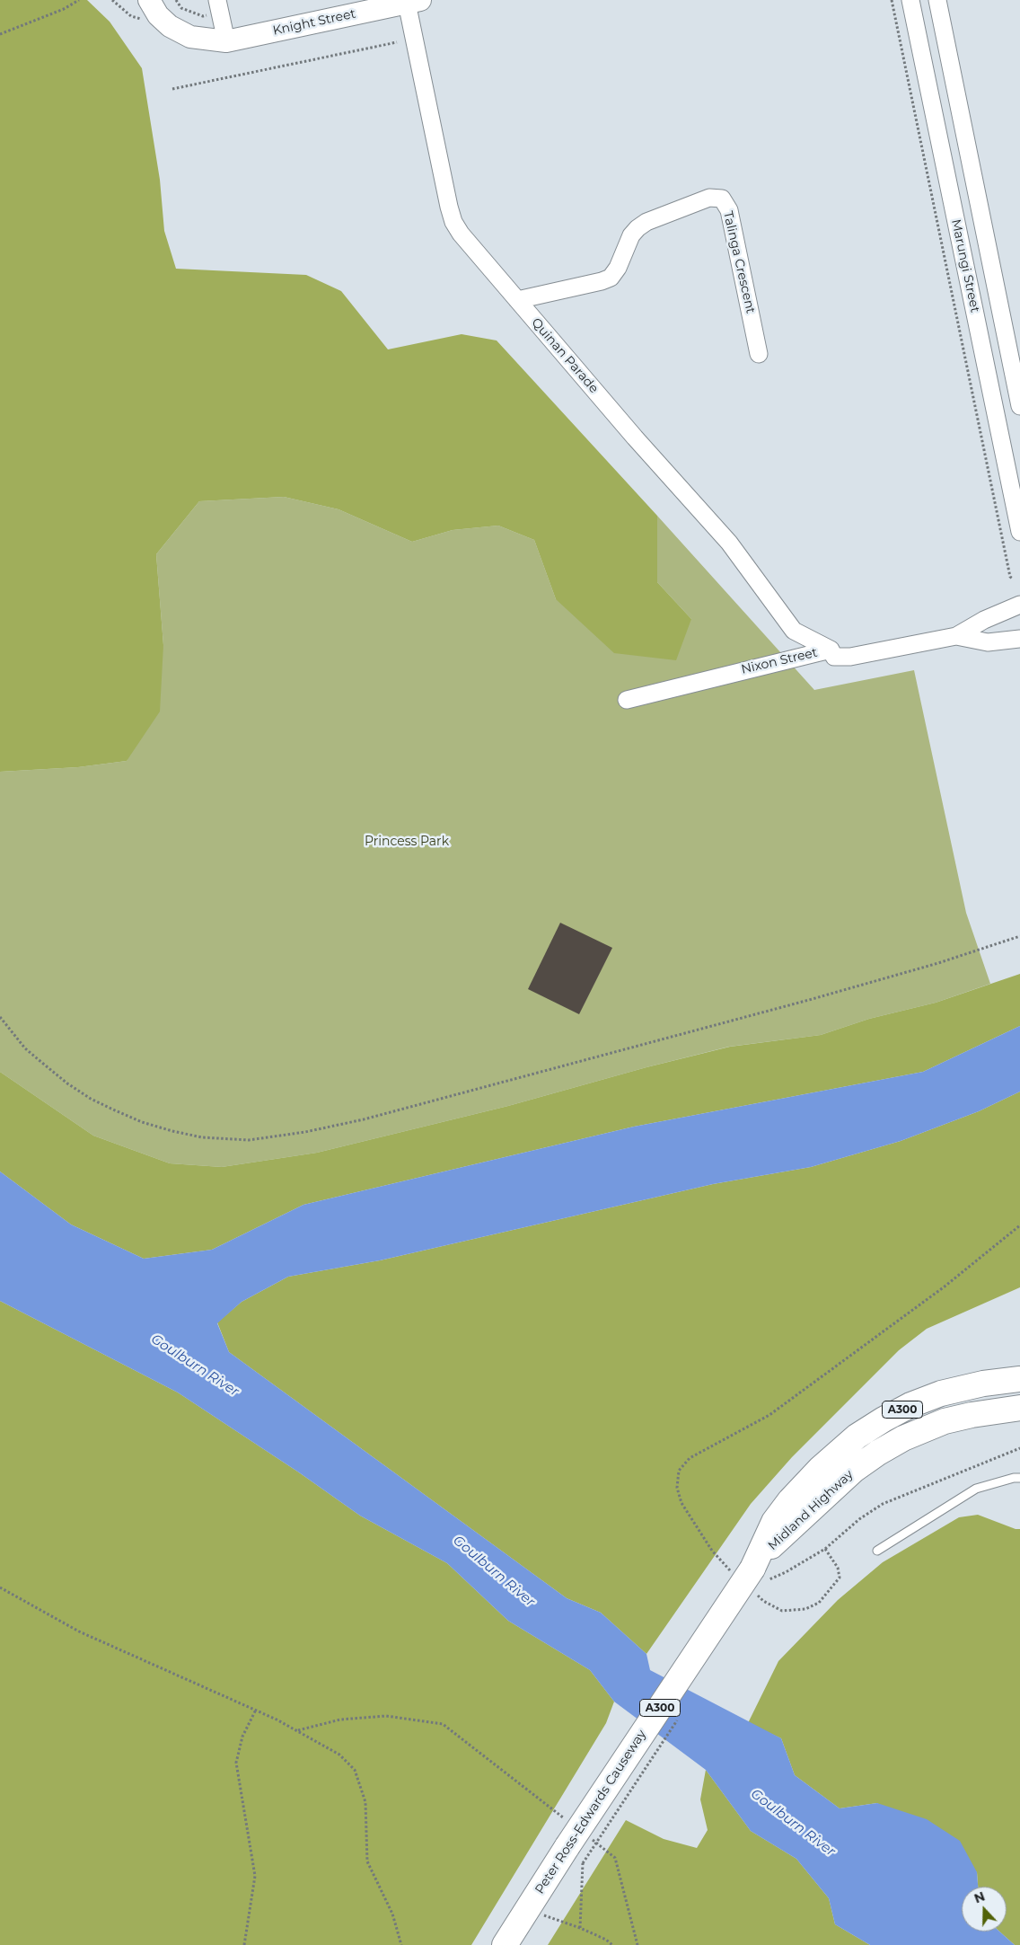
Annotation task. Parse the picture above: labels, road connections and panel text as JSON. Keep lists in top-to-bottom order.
{
  "streets": {
    "highway": ["A300", "Midland Highway", "Peter Ross-Edwards Causeway"],
    "street": [
      "Knight Street",
      "Talinga Crescent",
      "Marungi Street",
      "Quinan Parade",
      "Nixon Street"
    ]
  },
  "crossings": [
    ["Knight Street", "Quinan Parade"],
    ["Talinga Crescent", "Quinan Parade"],
    ["Quinan Parade", "Nixon Street"],
    ["Midland Highway", "Peter Ross-Edwards Causeway"]
  ],
  "water": ["Goulburn River"],
  "parks": ["Princess Park"],
  "north": "top"
}
